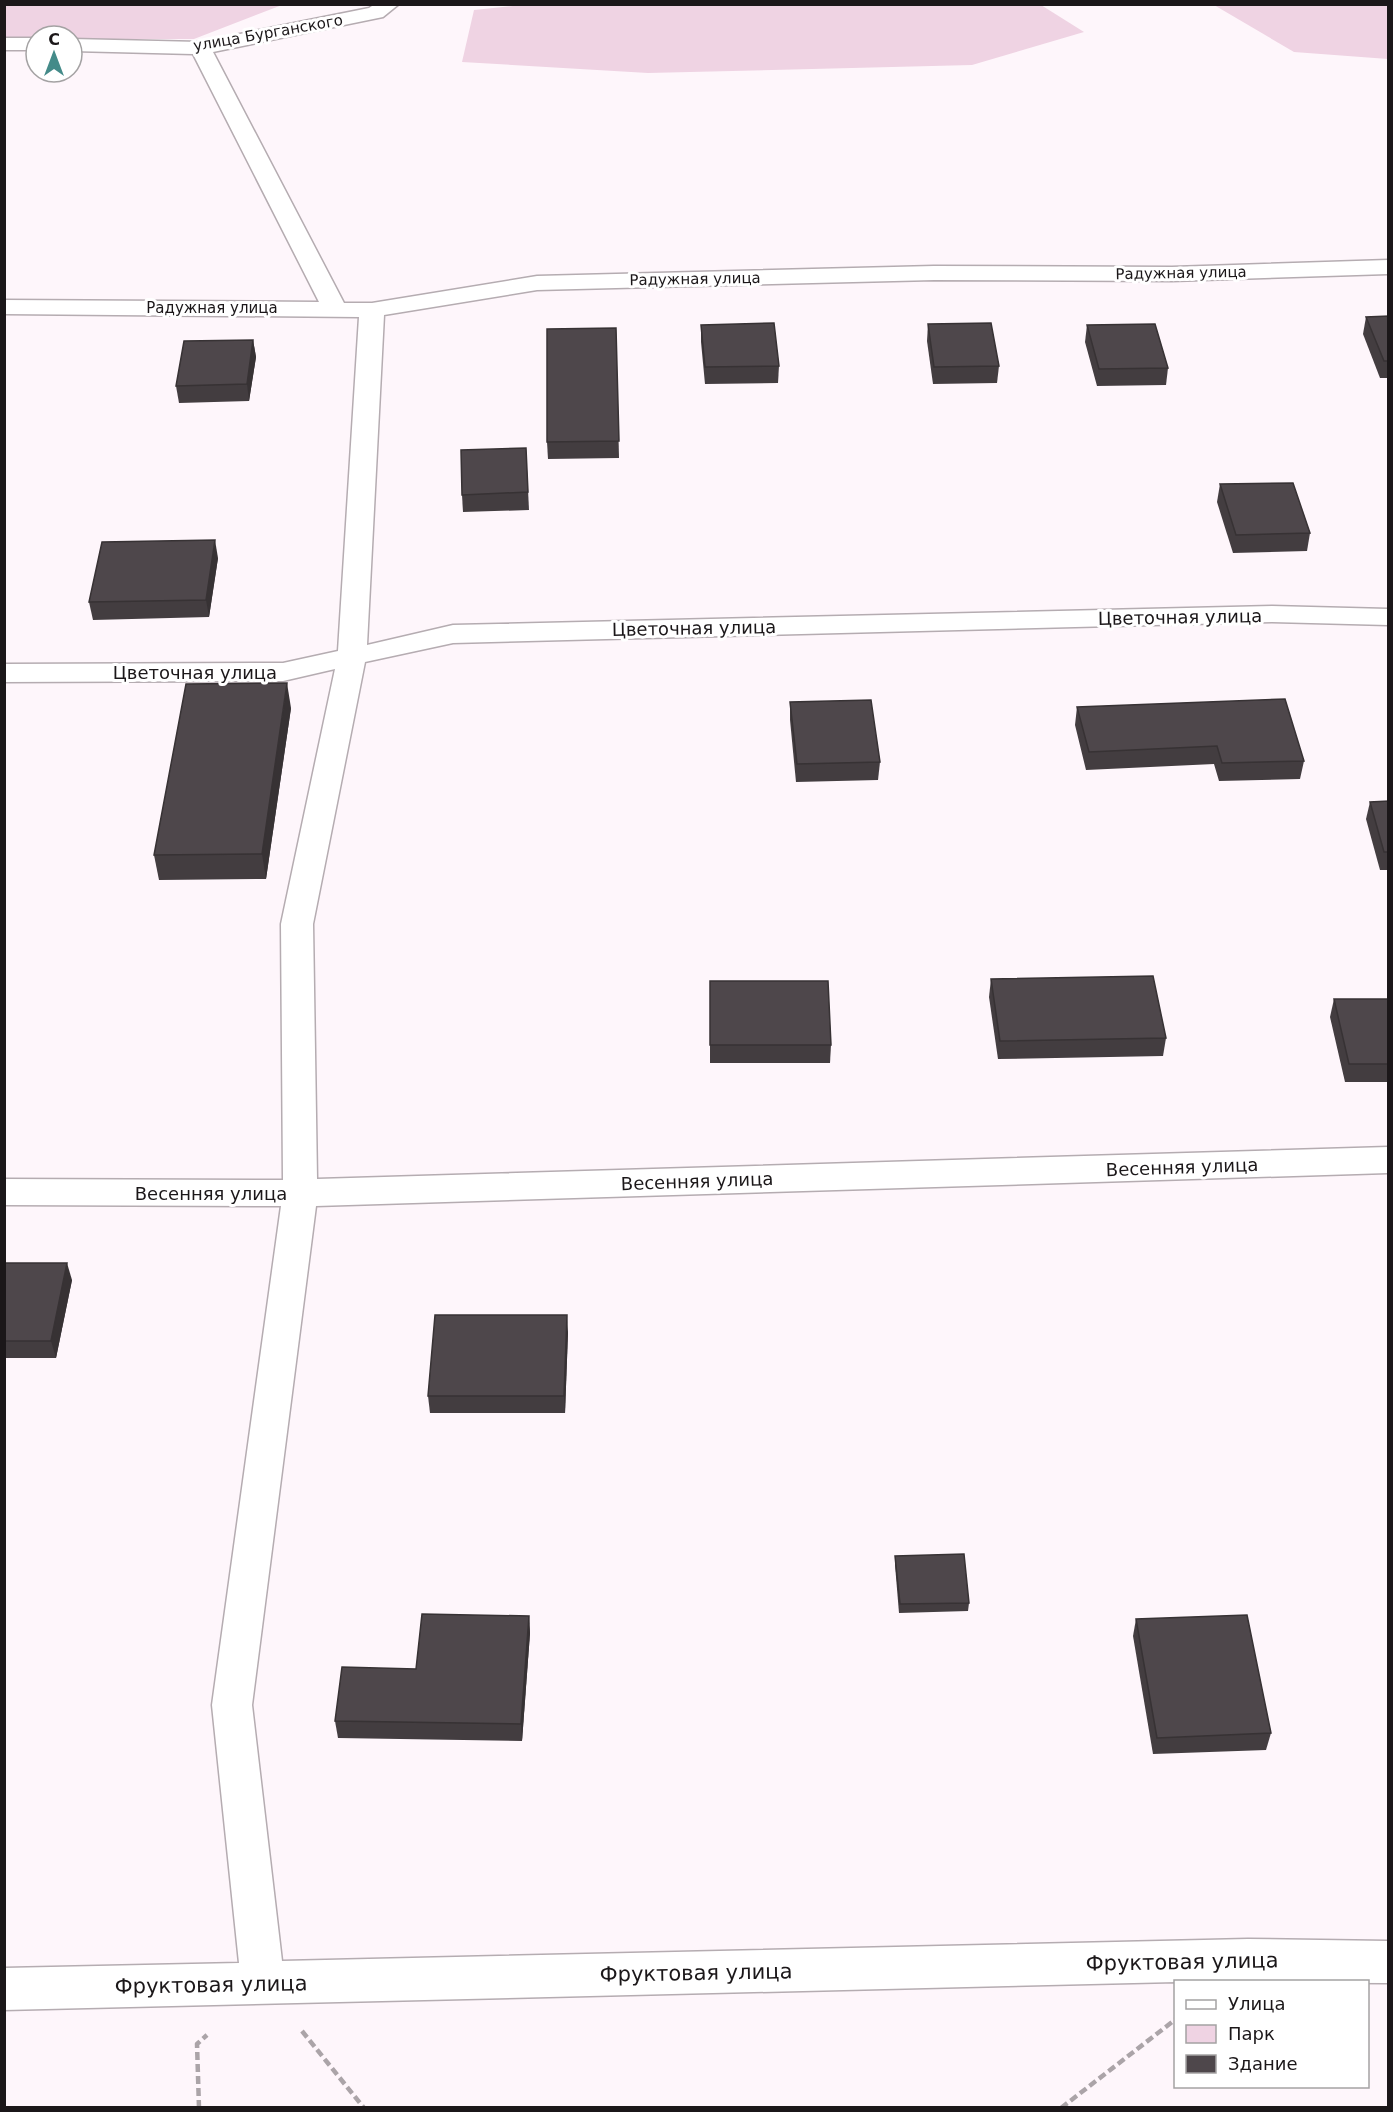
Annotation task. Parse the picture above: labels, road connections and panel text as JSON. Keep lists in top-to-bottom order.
{
  "streets": {
    "street": [
      "улица Бурганского",
      "Радужная улица",
      "Цветочная улица",
      "Весенняя улица",
      "Фруктовая улица"
    ]
  },
  "legend": ["Улица", "Парк", "Здание"],
  "north": "top"
}
